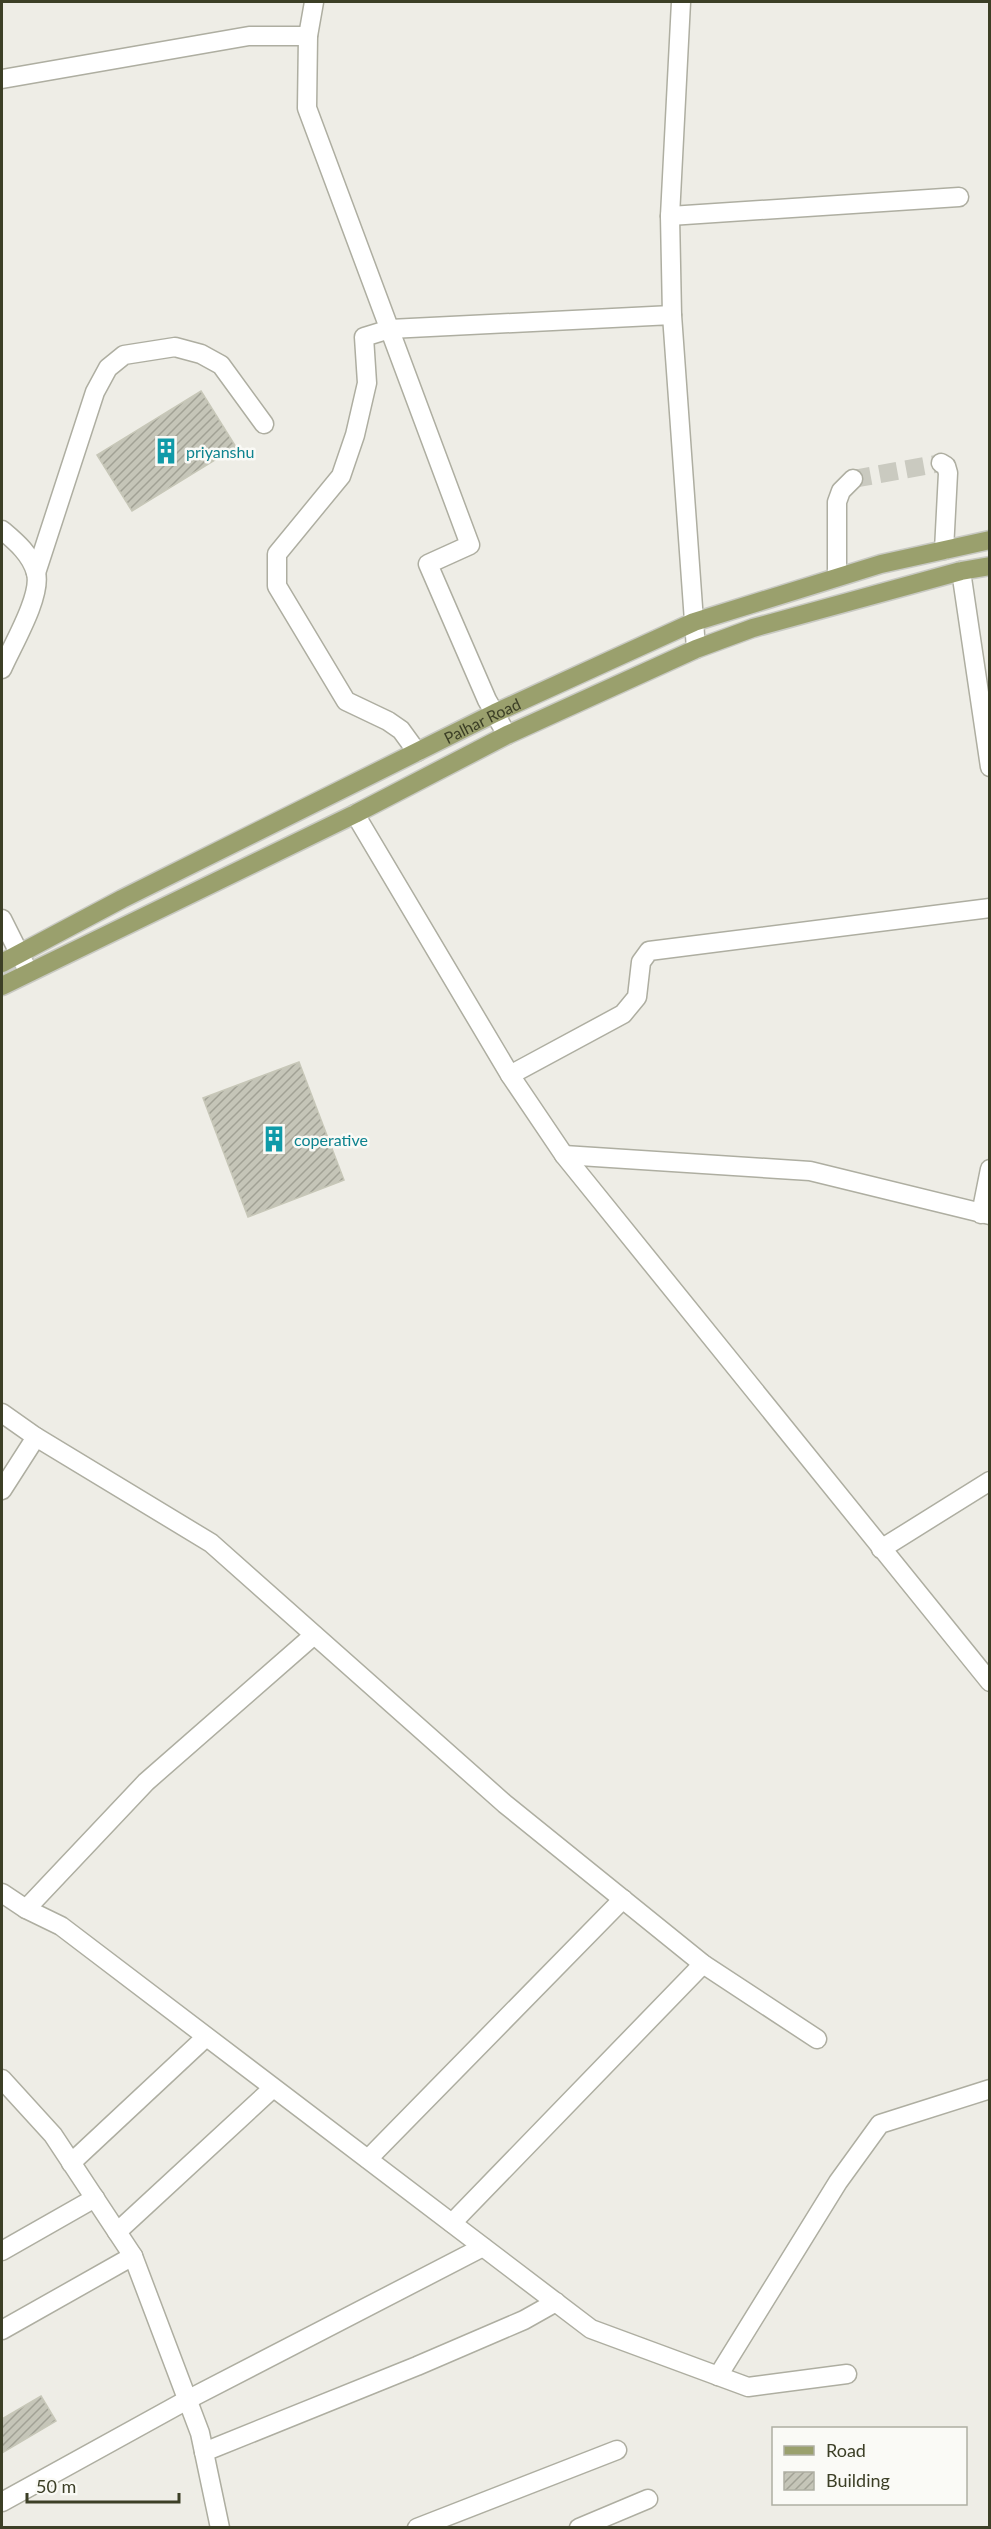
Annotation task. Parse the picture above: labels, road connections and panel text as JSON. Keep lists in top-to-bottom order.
{
  "streets": {
    "main road": ["Palhar Road"]
  },
  "places": {
    "building": ["priyanshu", "coperative"]
  },
  "legend": ["Road", "Building"],
  "scale_bar": "50 m"
}
